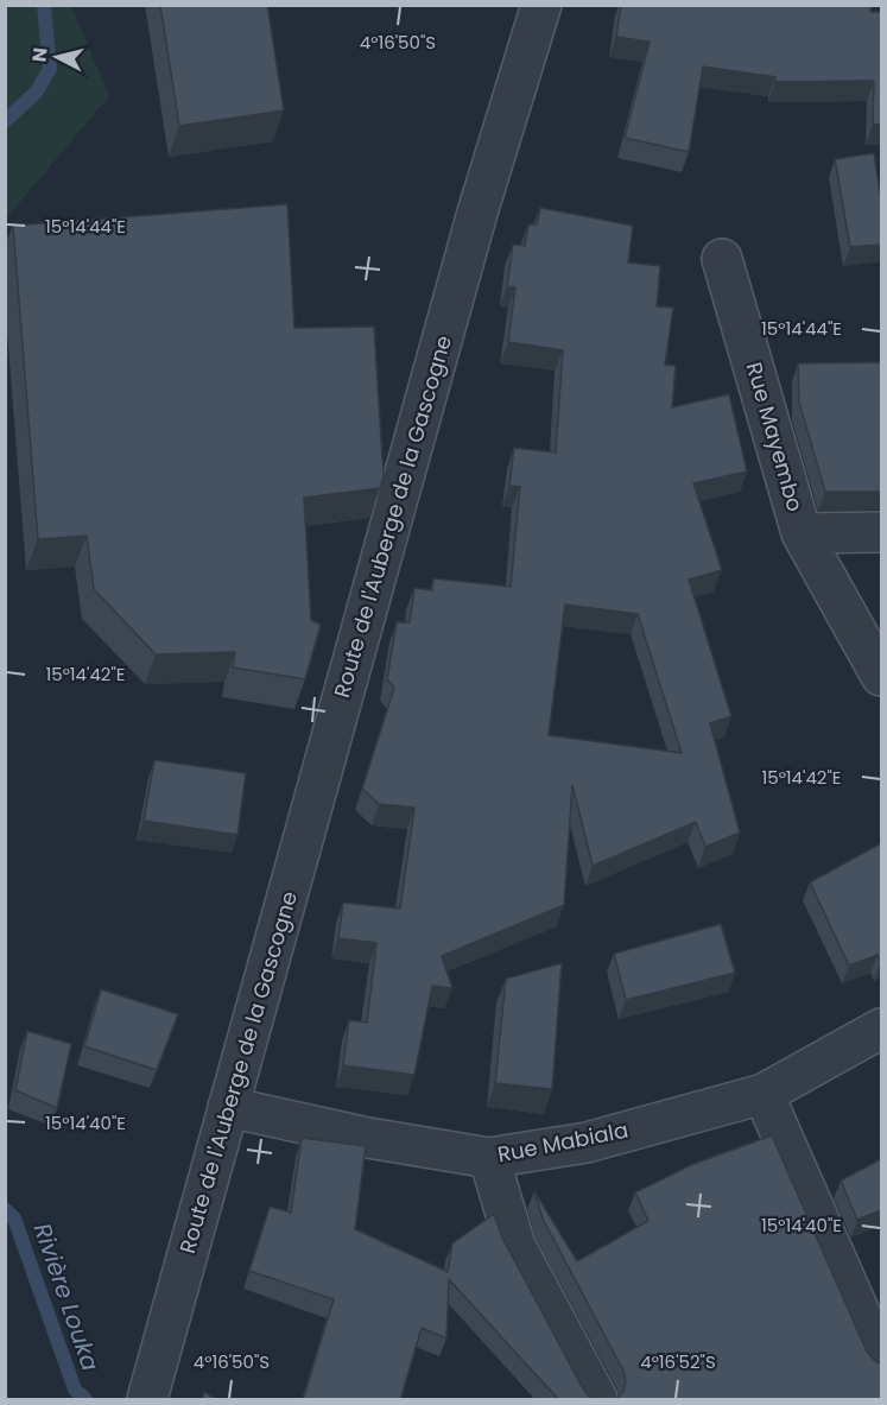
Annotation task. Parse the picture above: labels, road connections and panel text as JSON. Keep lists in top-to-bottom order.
{
  "streets": {
    "street": ["Rue Mayembo", "Route de l'Auberge de la Gascogne", "Rue Mabiala"]
  },
  "crossings": [
    ["Route de l'Auberge de la Gascogne", "Rue Mabiala"]
  ],
  "water": ["Rivière Louka"],
  "north": "left",
  "coordinates": [
    "4°16'50\"S",
    "15°14'44\"E",
    "15°14'42\"E",
    "15°14'40\"E",
    "4°16'52\"S"
  ]
}
